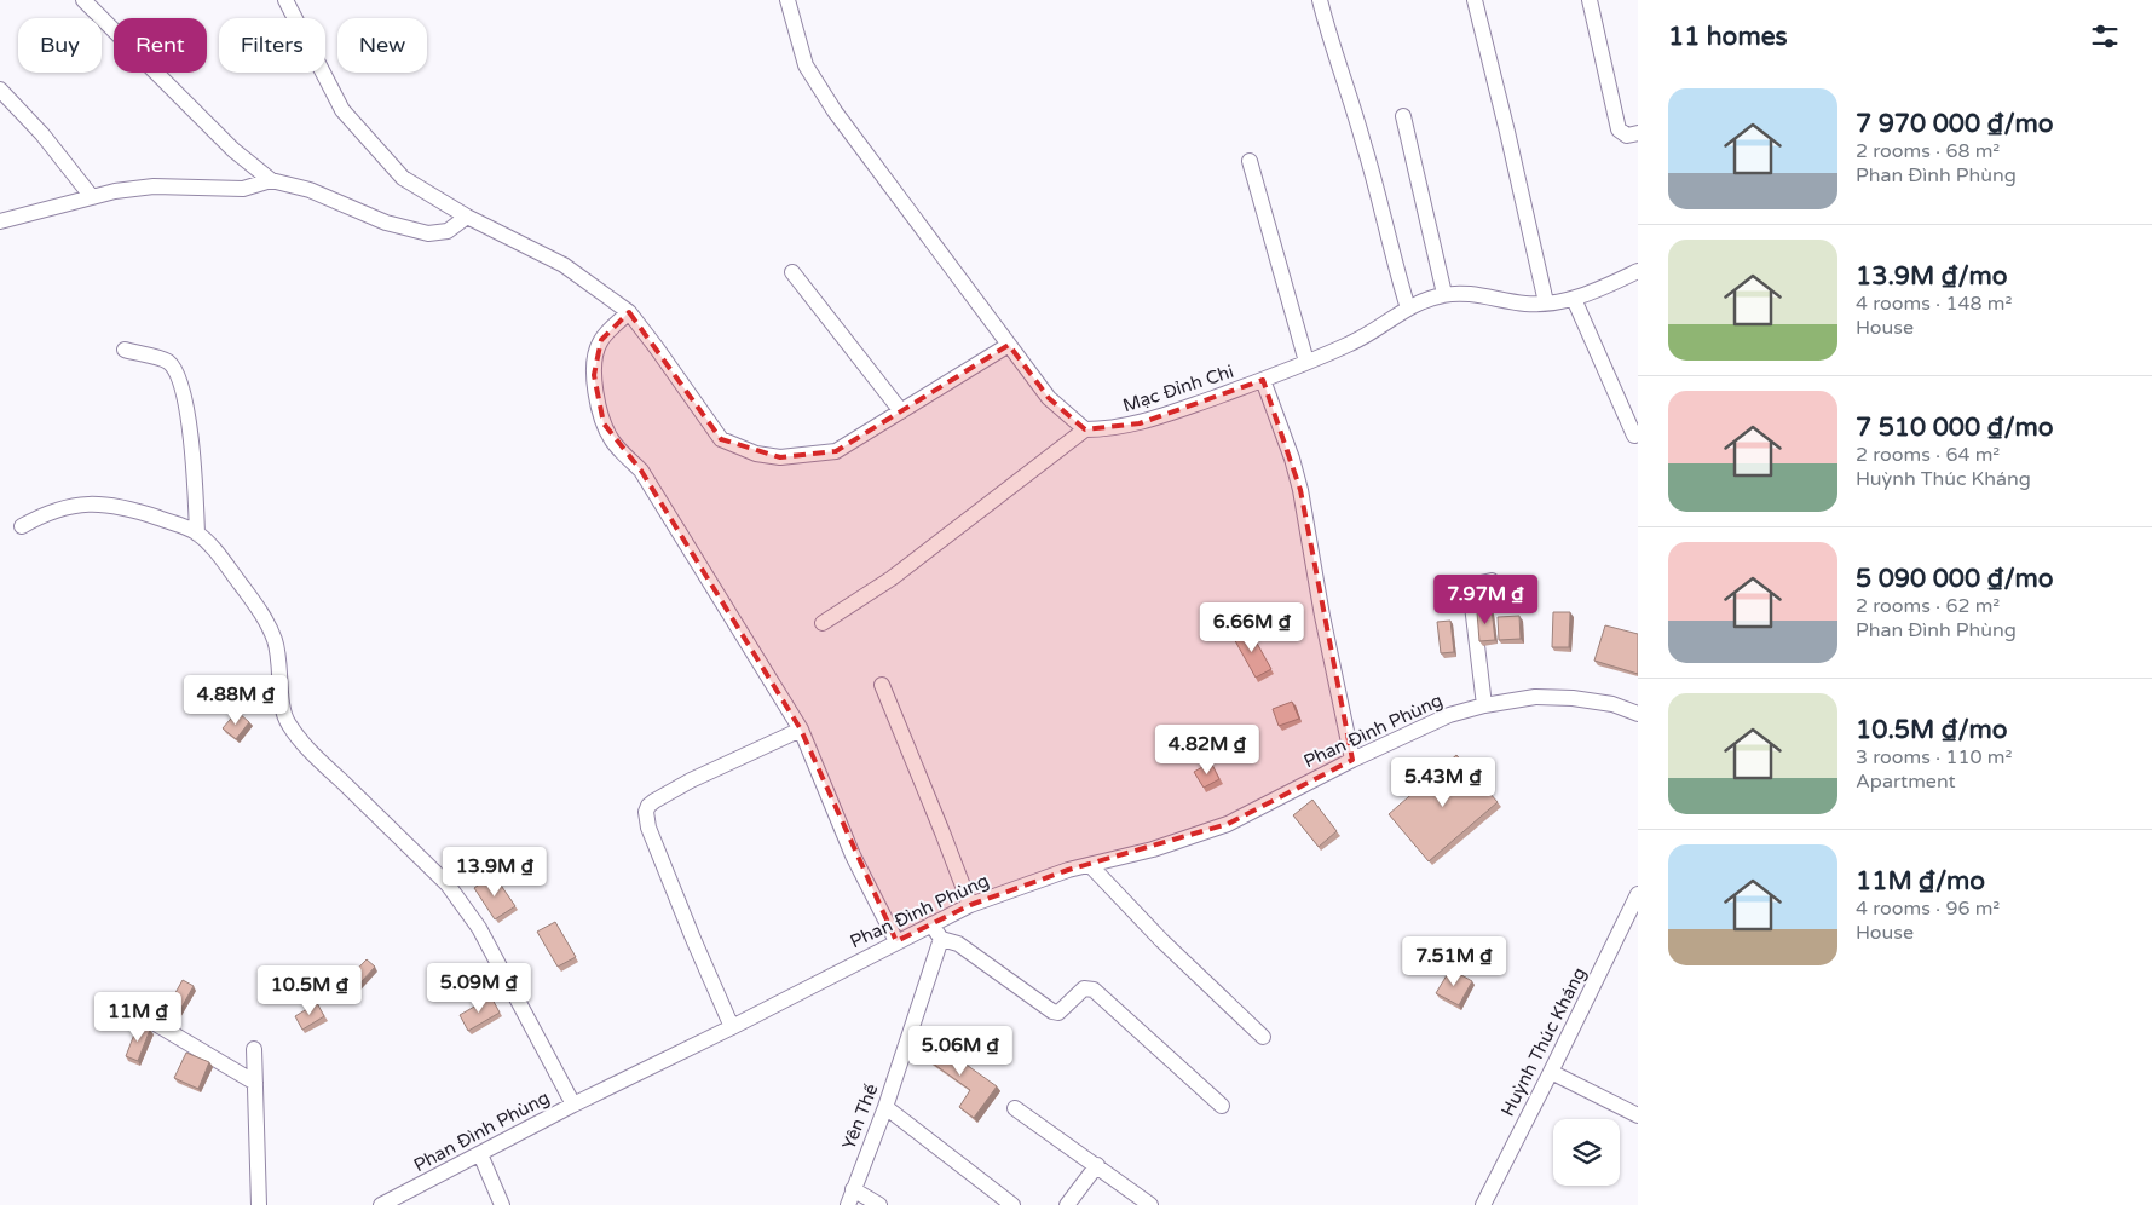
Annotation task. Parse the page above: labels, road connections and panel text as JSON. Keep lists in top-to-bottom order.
{
  "streets": {
    "street": [
      "Mạc Đỉnh Chi",
      "Phan Đình Phùng",
      "Huỳnh Thúc Kháng",
      "Yên Thế"
    ]
  },
  "page": {
    "heading": "11 homes",
    "chip": [
      "Buy",
      "Rent",
      "Filters",
      "New"
    ],
    "list": [
      {
        "name": "7 970 000 ₫/mo",
        "note": "2 rooms · 68 m² · Phan Đình Phùng"
      },
      {
        "name": "13.9M ₫/mo",
        "note": "4 rooms · 148 m² · House"
      },
      {
        "name": "7 510 000 ₫/mo",
        "note": "2 rooms · 64 m² · Huỳnh Thúc Kháng"
      },
      {
        "name": "5 090 000 ₫/mo",
        "note": "2 rooms · 62 m² · Phan Đình Phùng"
      },
      {
        "name": "10.5M ₫/mo",
        "note": "3 rooms · 110 m² · Apartment"
      },
      {
        "name": "11M ₫/mo",
        "note": "4 rooms · 96 m² · House"
      }
    ],
    "price": [
      "7.97M ₫",
      "6.66M ₫",
      "4.88M ₫",
      "4.82M ₫",
      "5.43M ₫",
      "13.9M ₫",
      "7.51M ₫",
      "5.09M ₫",
      "10.5M ₫",
      "11M ₫",
      "5.06M ₫"
    ]
  }
}
